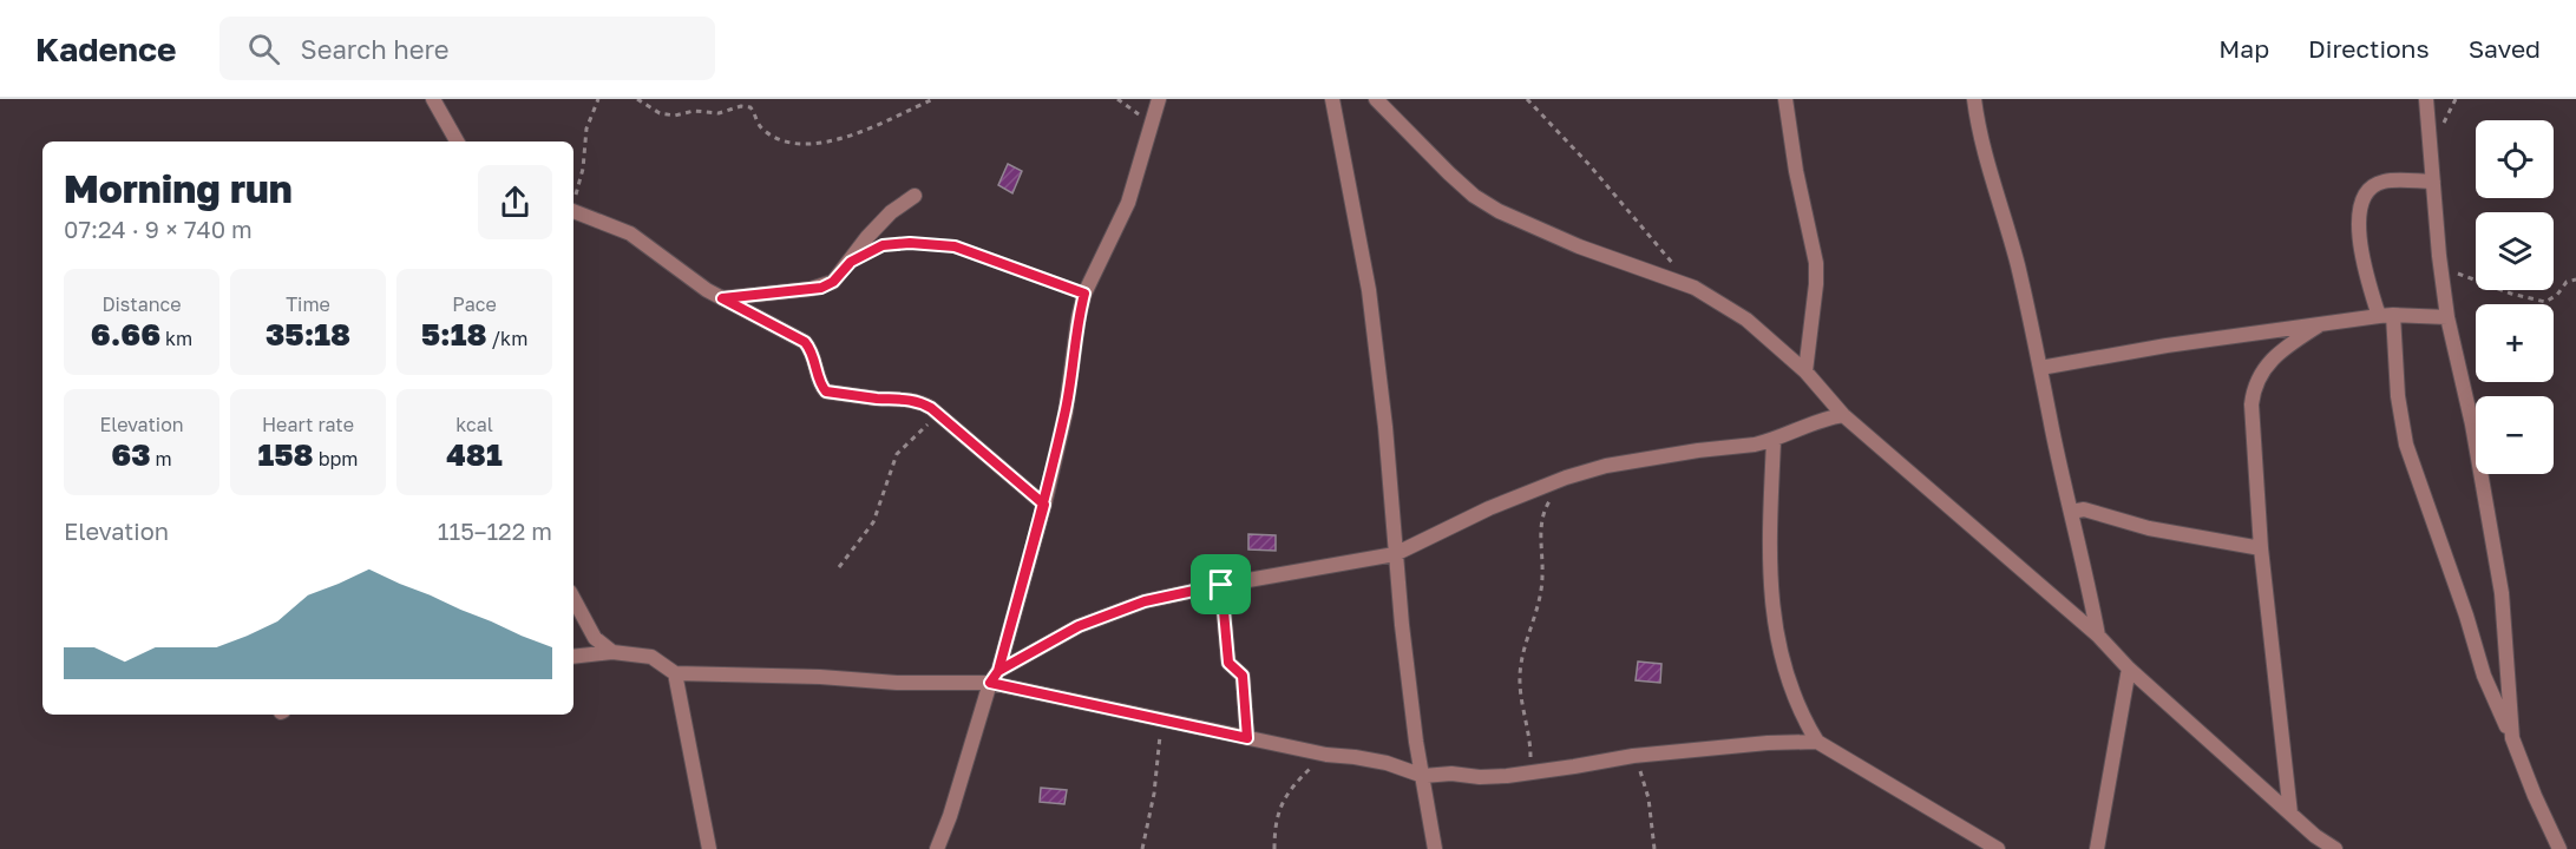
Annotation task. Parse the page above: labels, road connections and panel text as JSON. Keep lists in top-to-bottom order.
{
  "page": {
    "header": "Kadence",
    "search": "Search here",
    "nav": ["Map", "Directions", "Saved"],
    "map_buttons": ["+", "−"],
    "heading": ["Morning run", "07:24 · 9 × 740 m"],
    "stats": [
      ["Distance", "6.66 km"],
      ["Time", "35:18"],
      ["Pace", "5:18 /km"],
      ["Elevation", "63 m"],
      ["Heart rate", "158 bpm"],
      ["kcal", "481"]
    ],
    "chart": ["Elevation", "115–122 m"]
  }
}
